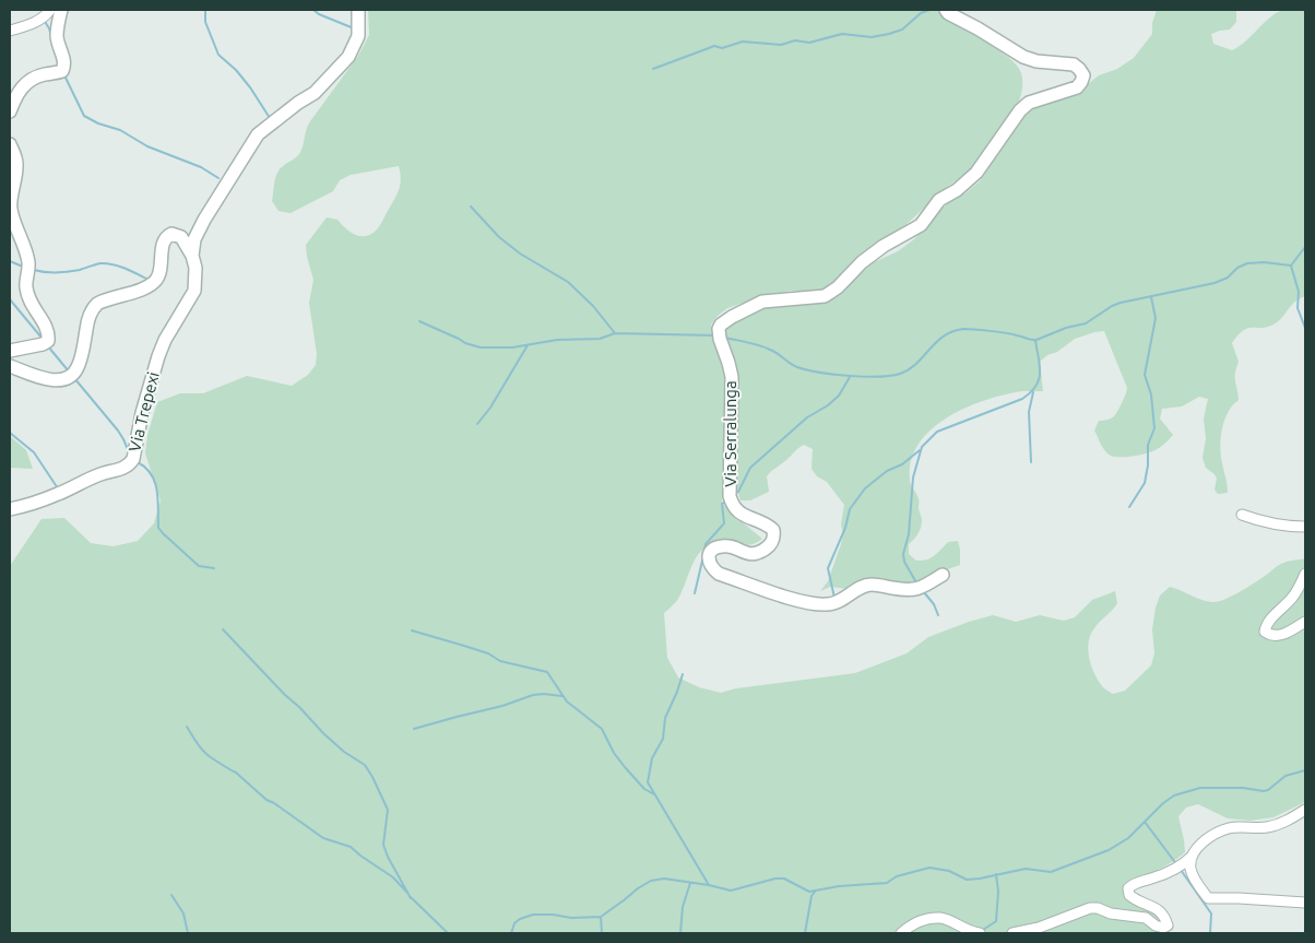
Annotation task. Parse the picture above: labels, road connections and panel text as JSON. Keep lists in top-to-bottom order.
{
  "streets": {
    "street": ["Via Trepexi", "Via Serralunga"]
  }
}
